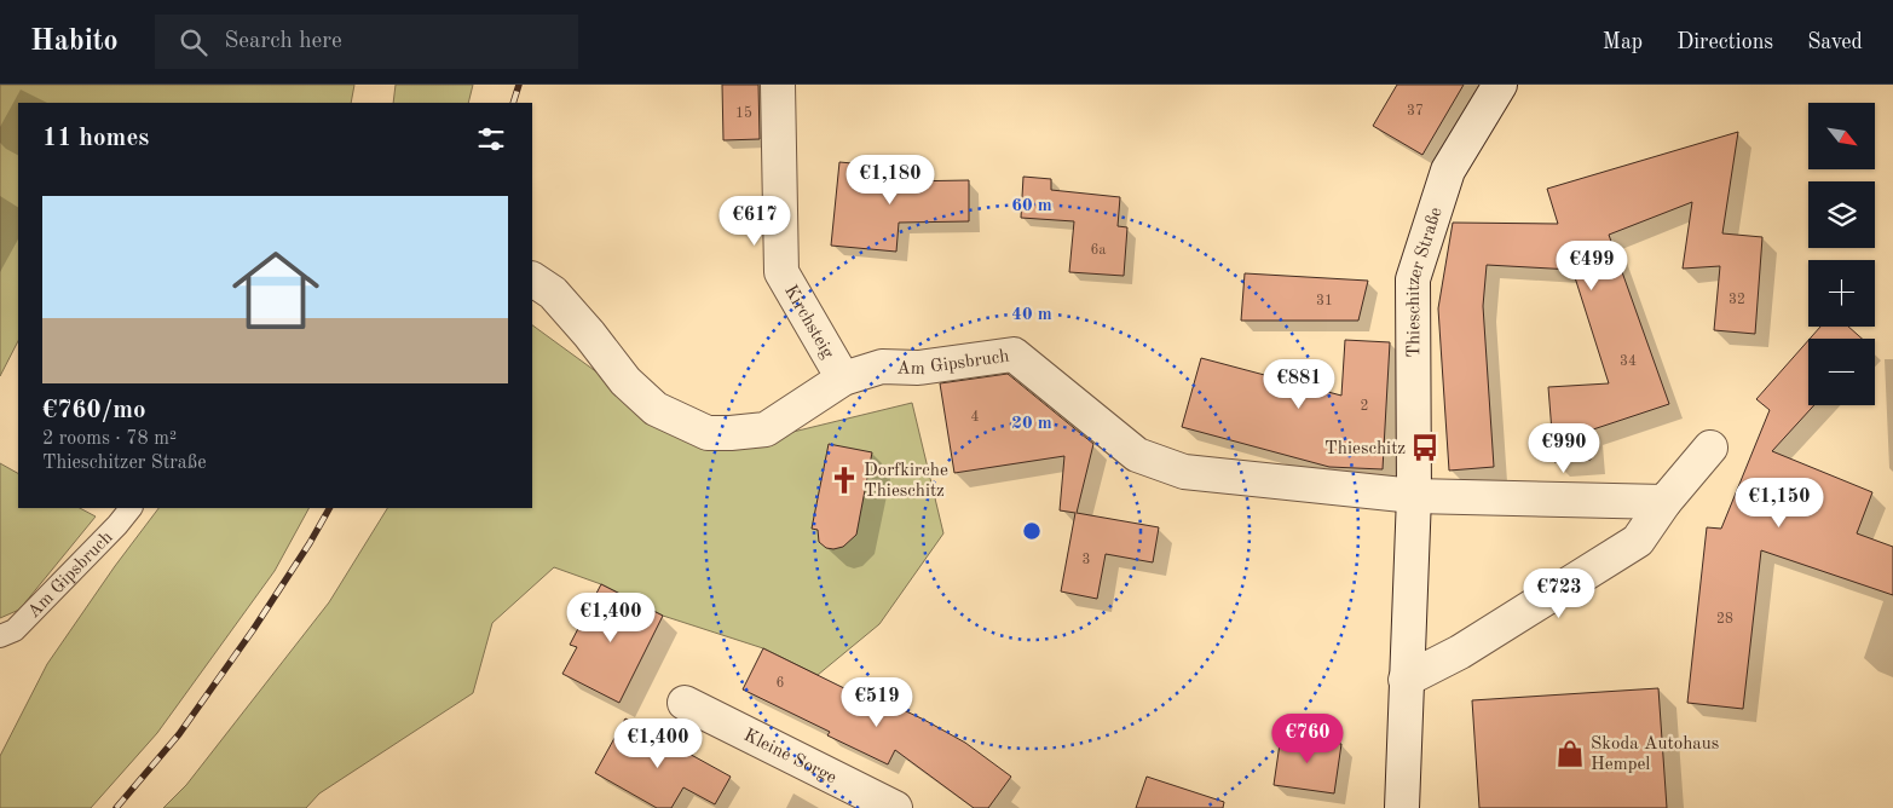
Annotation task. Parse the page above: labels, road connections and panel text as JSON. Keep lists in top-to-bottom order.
{
  "streets": {
    "street": [
      "Thieschitzer Straße",
      "Kirchsteig",
      "Am Gipsbruch",
      "Kleine Sorge"
    ]
  },
  "crossings": [
    ["Thieschitzer Straße", "Am Gipsbruch"],
    ["Kirchsteig", "Am Gipsbruch"]
  ],
  "places": {
    "bus stop": ["Thieschitz"],
    "church": ["Dorfkirche Thieschitz"],
    "shop": ["Skoda Autohaus Hempel"]
  },
  "house_numbers": [
    "37",
    "15",
    "6a",
    "32",
    "31",
    "34",
    "2",
    "4",
    "3",
    "28",
    "6"
  ],
  "north": "bottom right",
  "page": {
    "header": "Habito",
    "search": "Search here",
    "nav": ["Map", "Directions", "Saved"],
    "map_buttons": ["+", "−"],
    "heading": "11 homes",
    "price": [
      "€1,180",
      "€617",
      "€499",
      "€881",
      "€990",
      "€1,150",
      "€723",
      "€1,400",
      "€519",
      "€760",
      "€1,400"
    ],
    "list": [
      {
        "name": "€760/mo",
        "note": "2 rooms · 78 m² · Thieschitzer Straße"
      }
    ]
  },
  "rings": ["60 m", "40 m", "20 m"]
}
